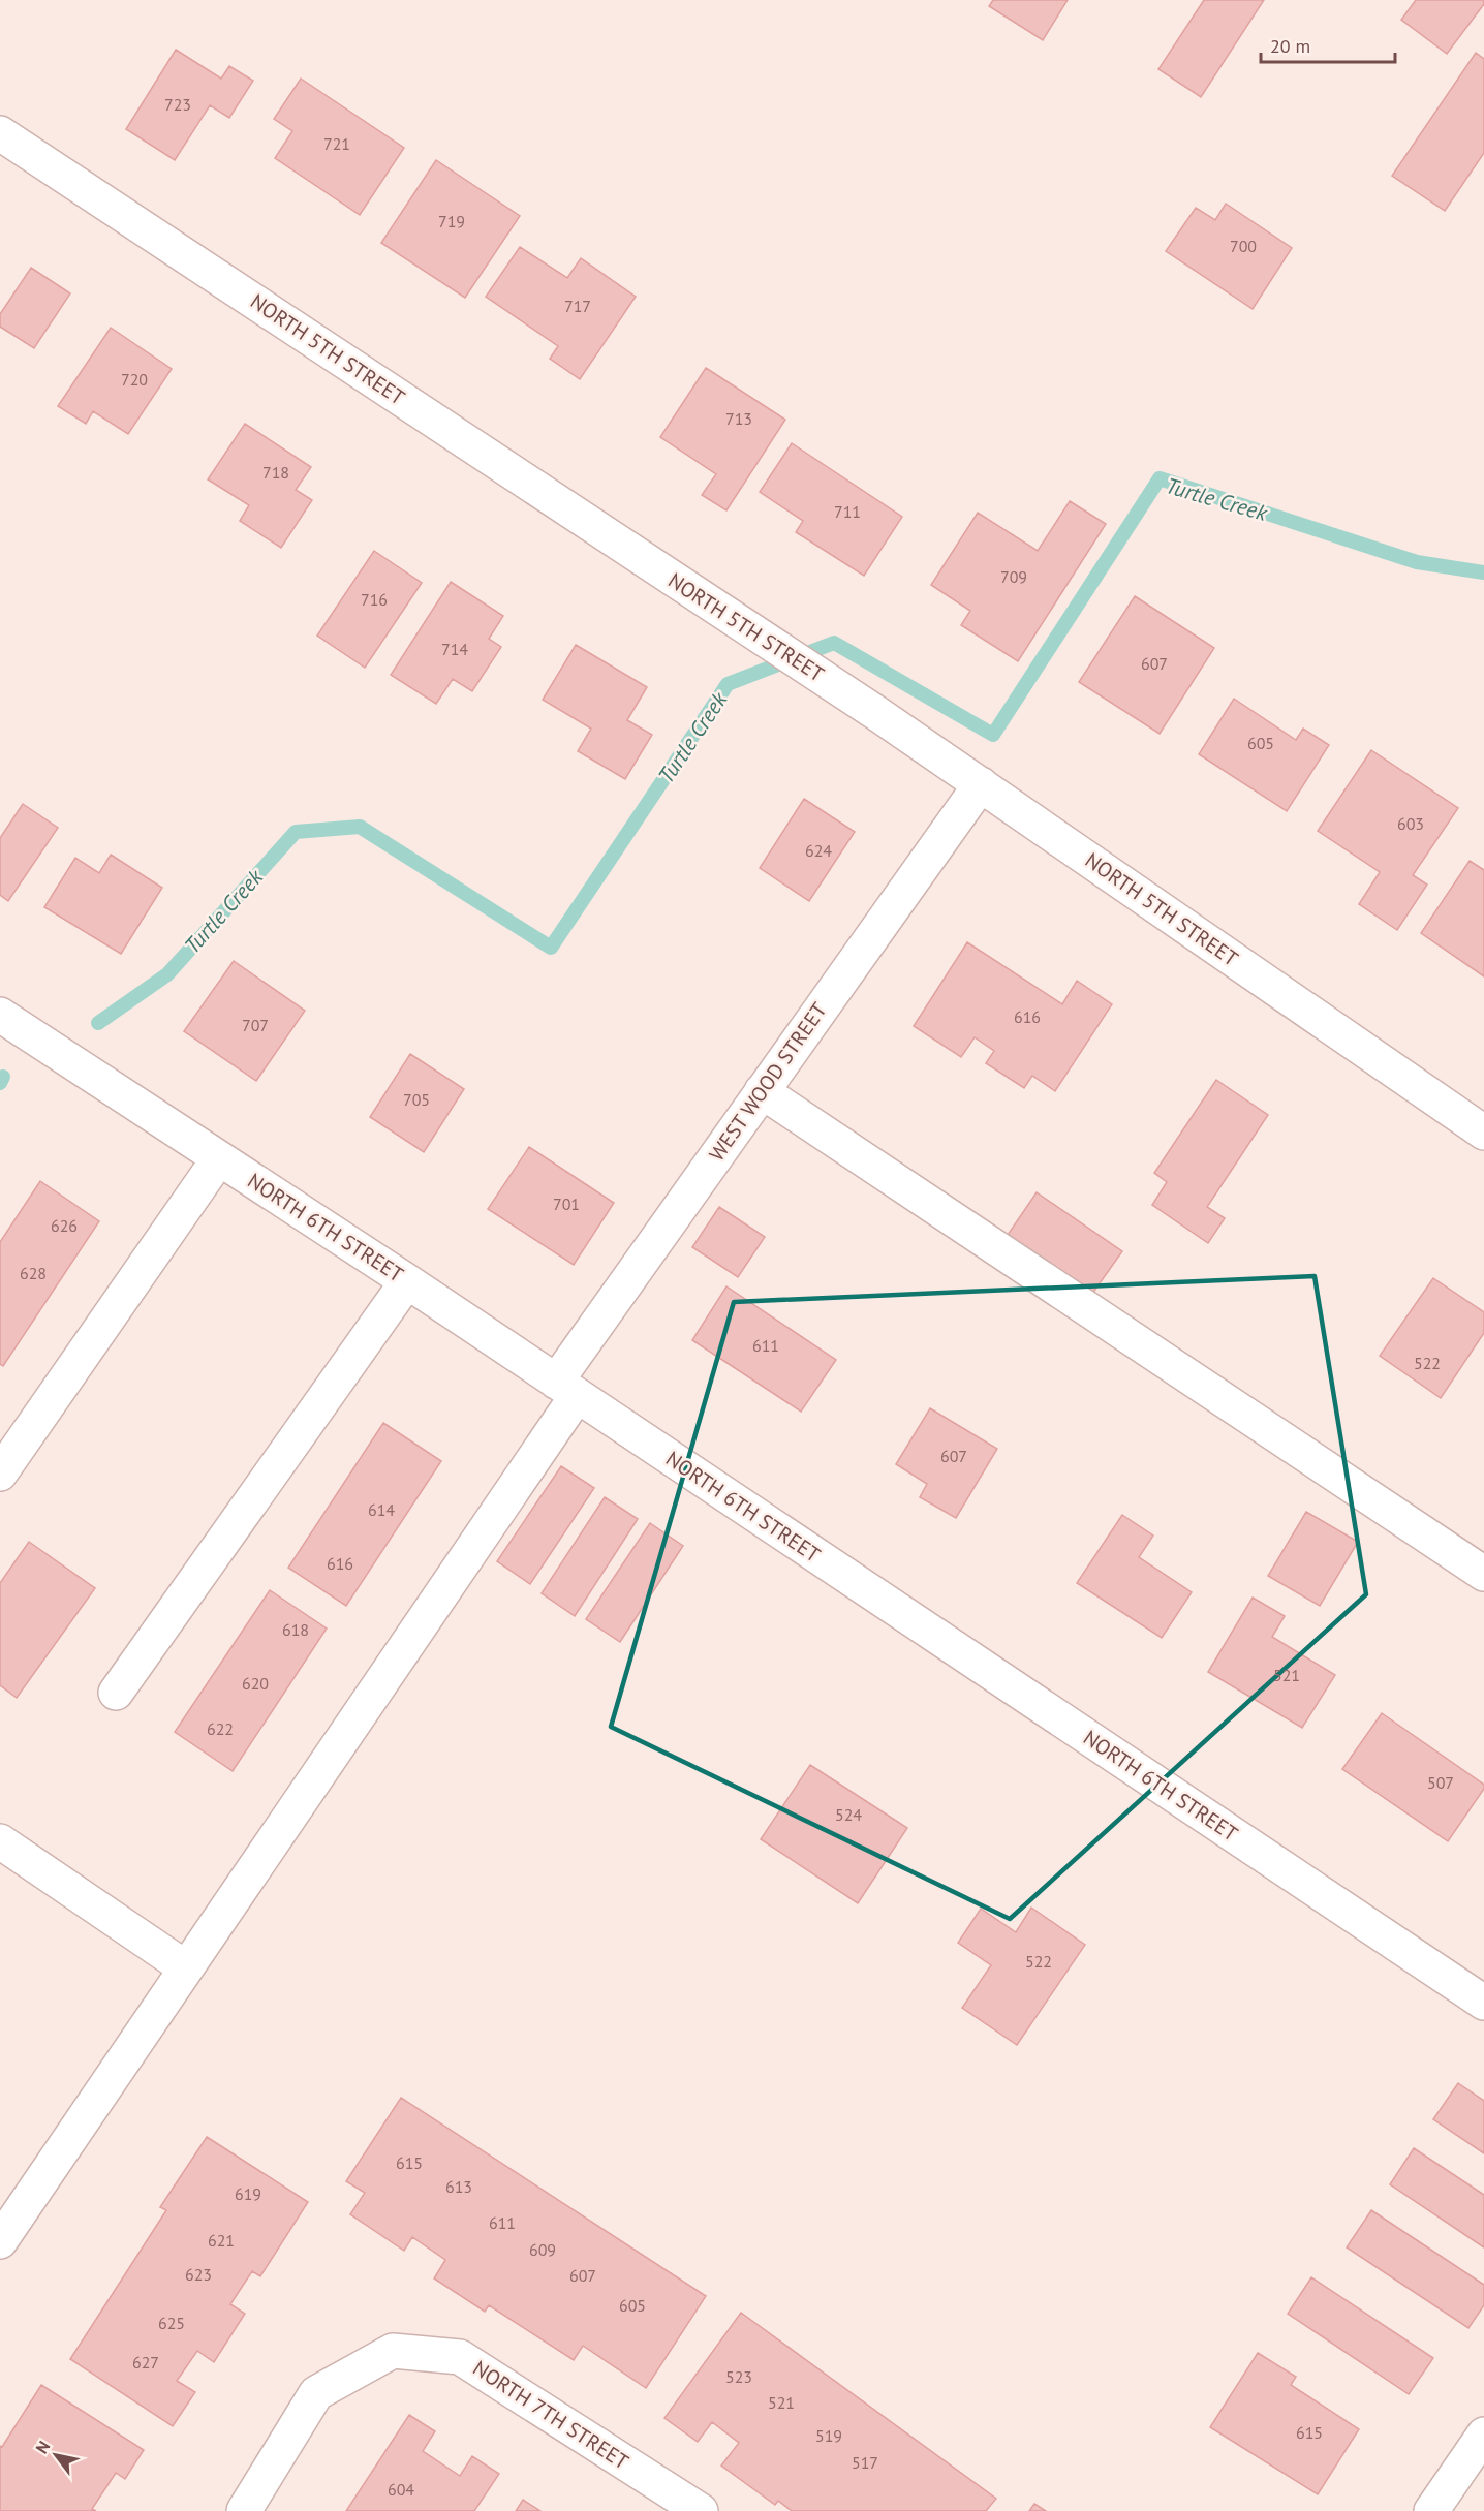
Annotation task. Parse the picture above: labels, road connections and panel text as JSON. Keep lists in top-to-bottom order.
{
  "streets": {
    "street": [
      "NORTH 5TH STREET",
      "WEST WOOD STREET",
      "NORTH 6TH STREET",
      "NORTH 7TH STREET"
    ]
  },
  "crossings": [
    ["NORTH 5TH STREET", "WEST WOOD STREET"],
    ["WEST WOOD STREET", "NORTH 6TH STREET"]
  ],
  "water": ["Turtle Creek"],
  "house_numbers": [
    "723",
    "721",
    "719",
    "700",
    "717",
    "720",
    "713",
    "718",
    "711",
    "709",
    "716",
    "714",
    "607",
    "605",
    "603",
    "624",
    "616",
    "707",
    "705",
    "701",
    "626",
    "628",
    "611",
    "522",
    "607",
    "614",
    "616",
    "618",
    "521",
    "620",
    "622",
    "507",
    "524",
    "522",
    "615",
    "613",
    "619",
    "611",
    "621",
    "609",
    "623",
    "607",
    "605",
    "625",
    "627",
    "523",
    "521",
    "615",
    "519",
    "517",
    "604"
  ],
  "scale_bar": "20 m",
  "north": "top left"
}
